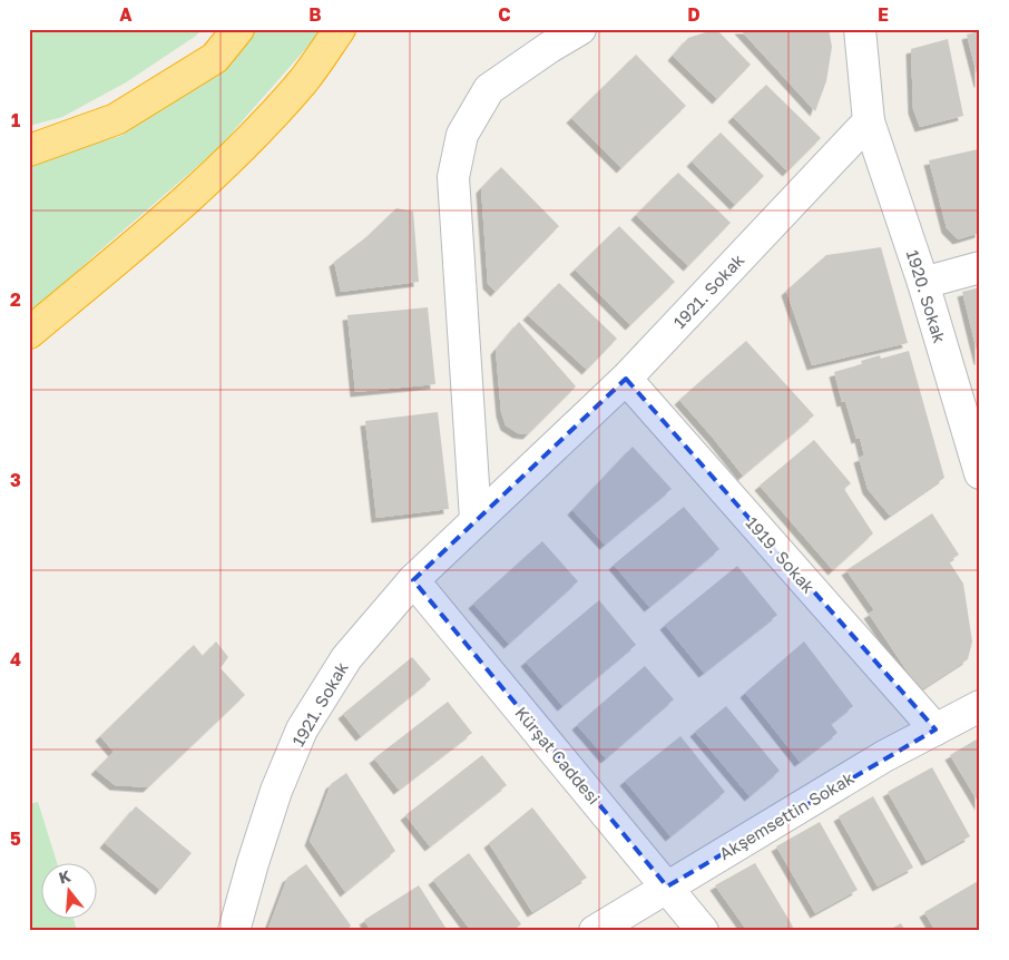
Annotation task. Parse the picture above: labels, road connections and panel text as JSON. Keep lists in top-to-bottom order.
{
  "streets": {
    "street": [
      "1921. Sokak",
      "1920. Sokak",
      "1919. Sokak",
      "Kürşat Caddesi",
      "Akşemsettin Sokak"
    ]
  },
  "crossings": [
    ["1921. Sokak", "1920. Sokak"],
    ["1921. Sokak", "1919. Sokak"],
    ["1921. Sokak", "Kürşat Caddesi"],
    ["1919. Sokak", "Akşemsettin Sokak"],
    ["Kürşat Caddesi", "Akşemsettin Sokak"]
  ],
  "north": "top",
  "grid": {
    "columns": [
      "A",
      "B",
      "C",
      "D",
      "E"
    ],
    "rows": [
      "1",
      "2",
      "3",
      "4",
      "5"
    ]
  }
}
